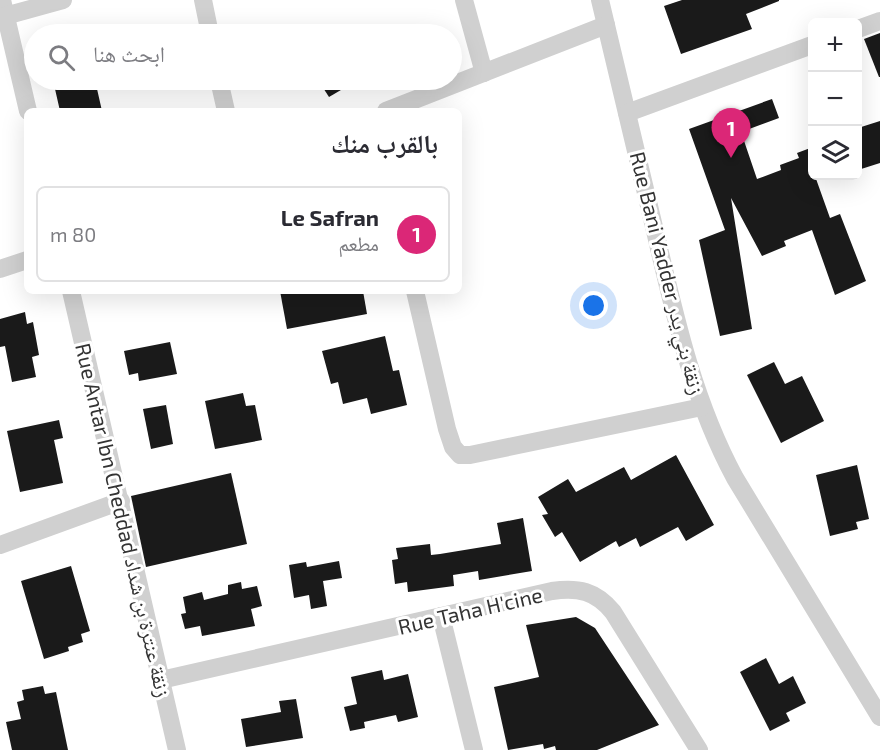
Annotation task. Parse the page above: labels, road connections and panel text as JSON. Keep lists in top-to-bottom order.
{
  "streets": {
    "street": ["Rue Bani Yadder زنقة بني يدر", "Rue Antar Ibn Cheddad زنقة عنترة بن شداد", "Rue Taha H'cine"]
  },
  "crossings": [
    ["Rue Antar Ibn Cheddad زنقة عنترة بن شداد", "Rue Taha H'cine"]
  ],
  "page": {
    "map_buttons": ["+", "−"],
    "search": "ابحث هنا",
    "pins": "1",
    "heading": "بالقرب منك",
    "list": [
      {
        "mark": "1",
        "name": "Le Safran",
        "note": "مطعم",
        "value": "80 m"
      }
    ]
  }
}
